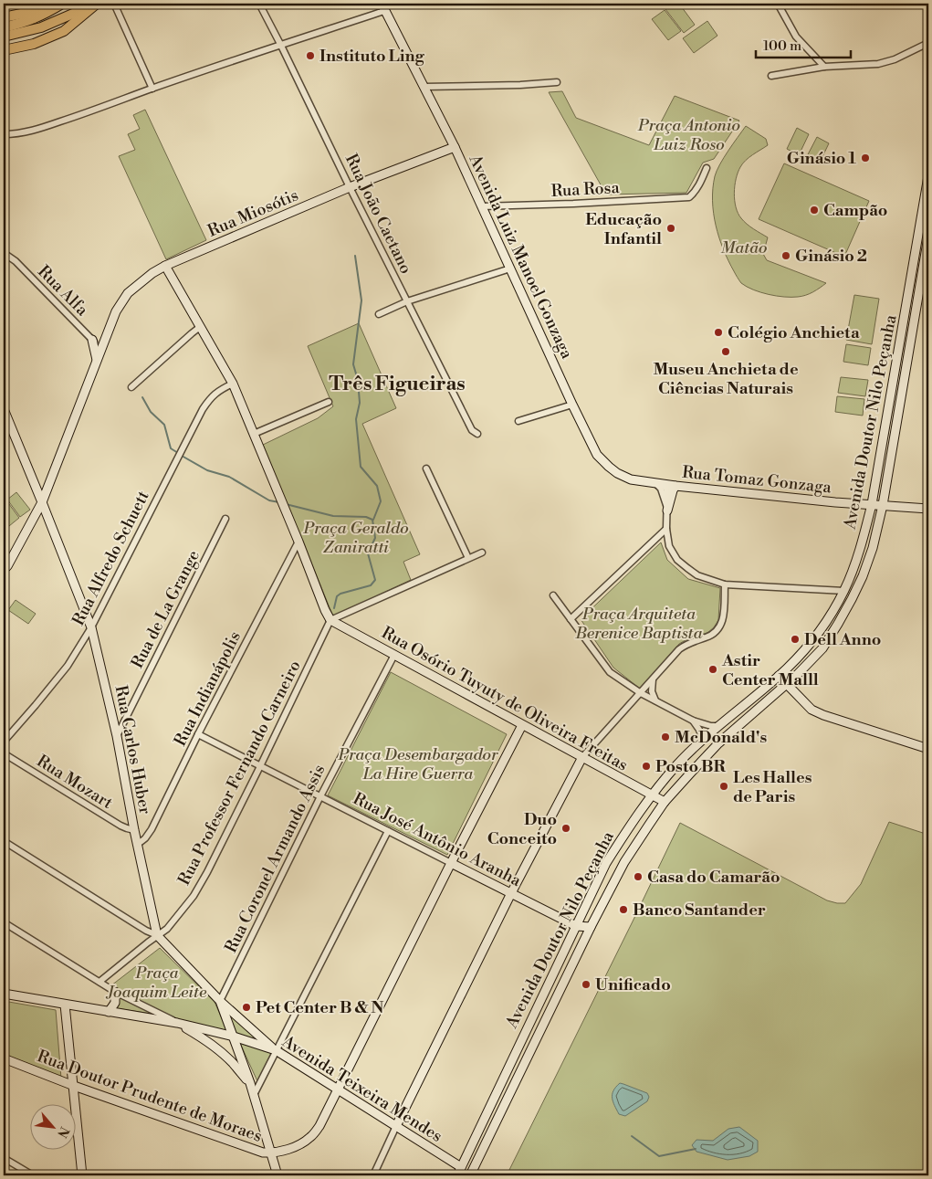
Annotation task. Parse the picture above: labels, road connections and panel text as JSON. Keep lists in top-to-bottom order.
{
  "streets": {
    "street": [
      "Rua Rosa",
      "Rua Miosótis",
      "Rua João Caetano",
      "Avenida Luiz Manoel Gonzaga",
      "Rua Alfa",
      "Avenida Doutor Nilo Peçanha",
      "Rua Tomaz Gonzaga",
      "Rua Alfredo Schuett",
      "Rua de La Grange",
      "Rua Indianápolis",
      "Rua Osório Tuyuty de Oliveira Freitas",
      "Rua Carlos Huber",
      "Rua Professor Fernando Carneiro",
      "Rua Mozart",
      "Rua José Antônio Aranha",
      "Rua Coronel Armando Assis",
      "Avenida Teixeira Mendes",
      "Rua Doutor Prudente de Moraes"
    ]
  },
  "crossings": [
    ["Rua Rosa", "Avenida Luiz Manoel Gonzaga"],
    ["Rua Miosótis", "Rua João Caetano"],
    ["Rua Miosótis", "Avenida Luiz Manoel Gonzaga"],
    ["Rua Miosótis", "Rua Alfa"],
    ["Rua Miosótis", "Rua Carlos Huber"],
    ["Avenida Luiz Manoel Gonzaga", "Rua Tomaz Gonzaga"],
    ["Avenida Doutor Nilo Peçanha", "Rua Tomaz Gonzaga"],
    ["Avenida Doutor Nilo Peçanha", "Rua Osório Tuyuty de Oliveira Freitas"],
    ["Avenida Doutor Nilo Peçanha", "Rua José Antônio Aranha"],
    ["Avenida Doutor Nilo Peçanha", "Avenida Teixeira Mendes"],
    ["Rua Alfredo Schuett", "Rua Carlos Huber"],
    ["Rua de La Grange", "Rua Carlos Huber"],
    ["Rua Indianápolis", "Rua Carlos Huber"],
    ["Rua Indianápolis", "Rua José Antônio Aranha"],
    ["Rua Osório Tuyuty de Oliveira Freitas", "Rua Professor Fernando Carneiro"],
    ["Rua Osório Tuyuty de Oliveira Freitas", "Rua Coronel Armando Assis"],
    ["Rua Osório Tuyuty de Oliveira Freitas", "Rua Doutor Prudente de Moraes"],
    ["Rua Carlos Huber", "Rua Professor Fernando Carneiro"],
    ["Rua Carlos Huber", "Rua Mozart"],
    ["Rua Professor Fernando Carneiro", "Rua José Antônio Aranha"],
    ["Rua José Antônio Aranha", "Rua Coronel Armando Assis"],
    ["Rua José Antônio Aranha", "Rua Doutor Prudente de Moraes"],
    ["Avenida Teixeira Mendes", "Rua Doutor Prudente de Moraes"]
  ],
  "districts": ["Três Figueiras"],
  "parks": [
    "Praça Antonio Luiz Roso",
    "Matão",
    "Praça Geraldo Zaniratti",
    "Praça Arquiteta Berenice Baptista",
    "Praça Desembargador La Hire Guerra",
    "Praça Joaquim Leite"
  ],
  "places": [
    "Instituto Ling",
    "Ginásio 1",
    "Campão",
    "Educação Infantil",
    "Ginásio 2",
    "Colégio Anchieta",
    "Museu Anchieta de Ciências Naturais",
    "Dell Anno",
    "Astir Center Malll",
    "McDonald's",
    "Posto BR",
    "Les Halles de Paris",
    "Duo Conceito",
    "Casa do Camarão",
    "Banco Santander",
    "Unificado",
    "Pet Center B & N"
  ],
  "scale_bar": "100 m",
  "north": "bottom right"
}
